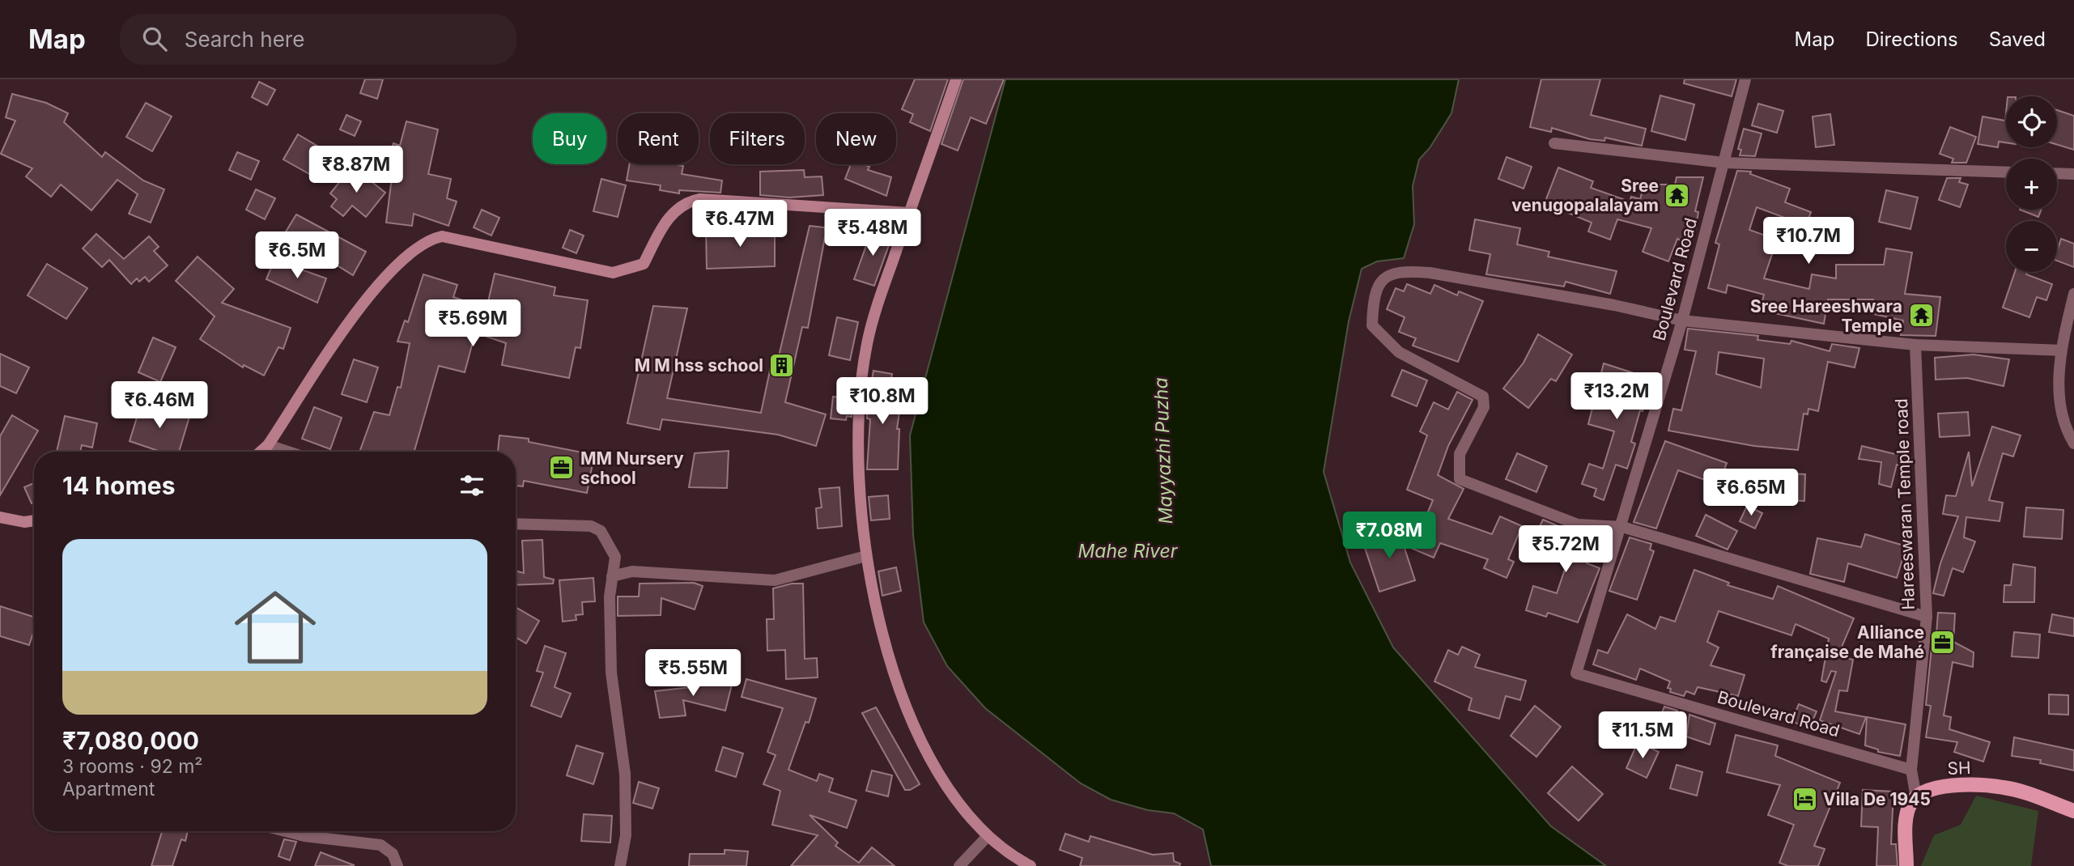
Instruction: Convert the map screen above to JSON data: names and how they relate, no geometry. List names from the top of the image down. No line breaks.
{"streets":{"main road":["SH"],"street":["Boulevard Road","Hareeswaran Temple road"]},"crossings":[["Boulevard Road","Hareeswaran Temple road"],["Hareeswaran Temple road","SH"]],"water":["Mayyazhi Puzha","Mahe River"],"places":{"temple":["Sree venugopalalayam","Sree Hareeshwara Temple"],"building":["M M hss school"],"office":["MM Nursery school","Alliance française de Mahé"],"hotel":["Villa De 1945"]},"page":{"header":"Map","search":"Search here","nav":["Map","Directions","Saved"],"map_buttons":["+","−"],"chip":["Buy","Rent","Filters","New"],"price":["₹8.87M","₹6.47M","₹5.48M","₹10.7M","₹6.5M","₹5.69M","₹13.2M","₹10.8M","₹6.46M","₹6.65M","₹7.08M","₹5.72M","₹5.55M","₹11.5M"],"heading":"14 homes","list":[{"name":"₹7,080,000","note":"3 rooms · 92 m² · Apartment"}]}}
